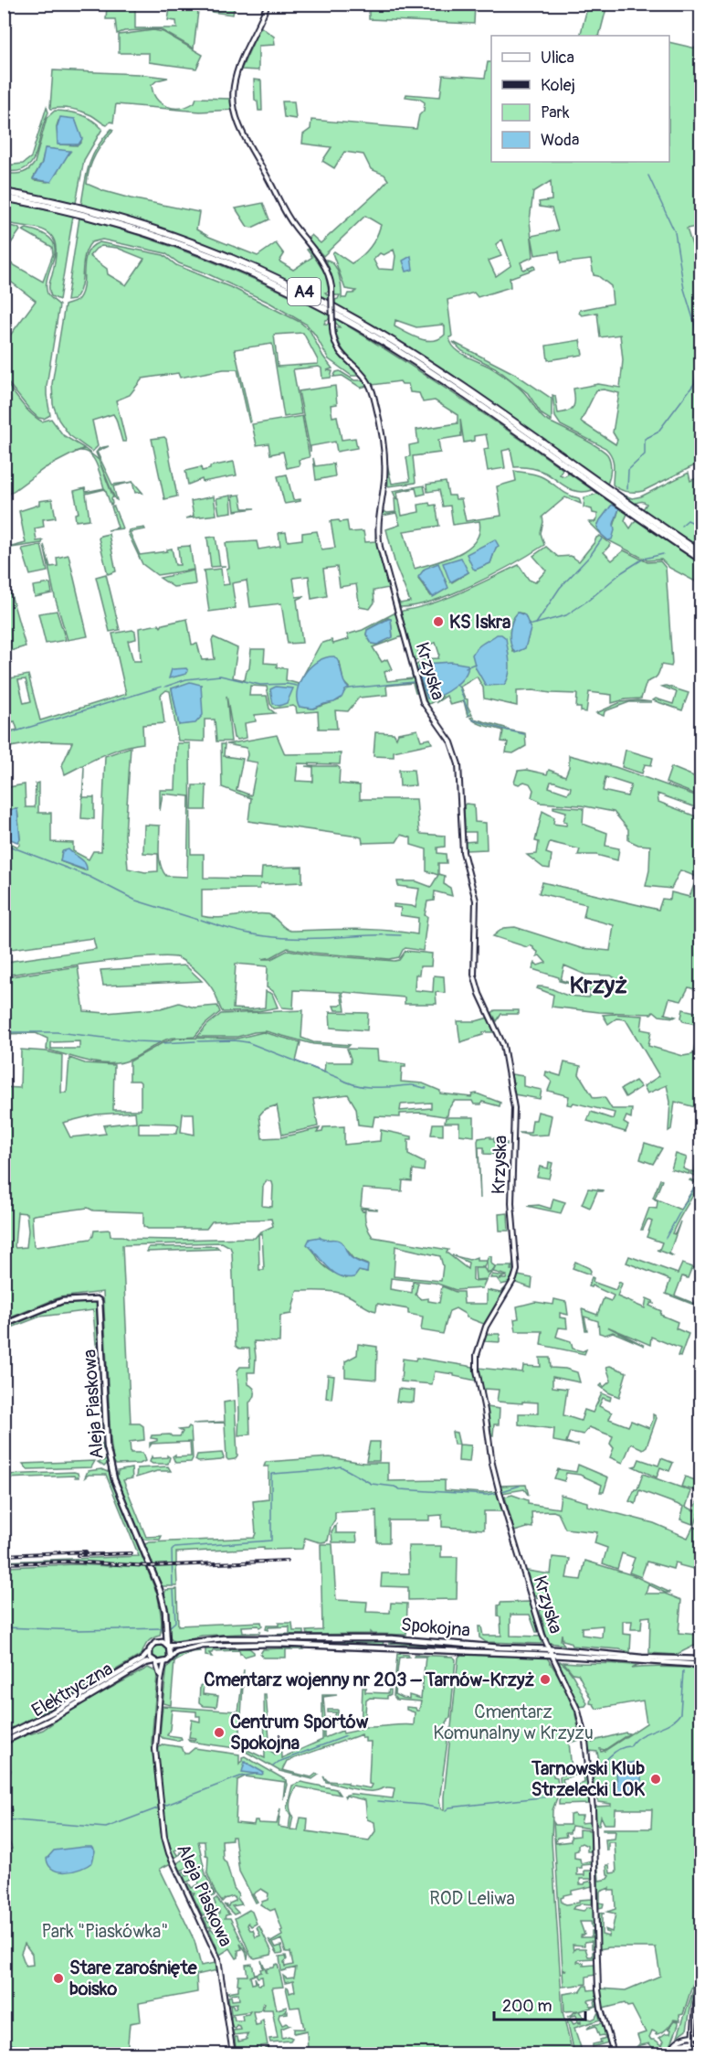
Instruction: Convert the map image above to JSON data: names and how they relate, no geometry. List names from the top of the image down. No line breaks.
{"streets":{"highway":["A4"],"main road":["Aleja Piaskowa","Spokojna","Elektryczna"],"street":["Krzyska"]},"crossings":[["Krzyska","Spokojna"],["Aleja Piaskowa","Spokojna"],["Aleja Piaskowa","Elektryczna"],["Spokojna","Elektryczna"]],"districts":["Krzyż"],"parks":["Cmentarz Komunalny w Krzyżu","ROD Leliwa","Park \"Piaskówka\""],"places":["KS Iskra","Cmentarz wojenny nr 203 – Tarnów-Krzyż","Centrum Sportów Spokojna","Tarnowski Klub Strzelecki LOK","Stare zarośnięte boisko"],"legend":["Ulica","Kolej","Park","Woda"],"scale_bar":"200 m"}
